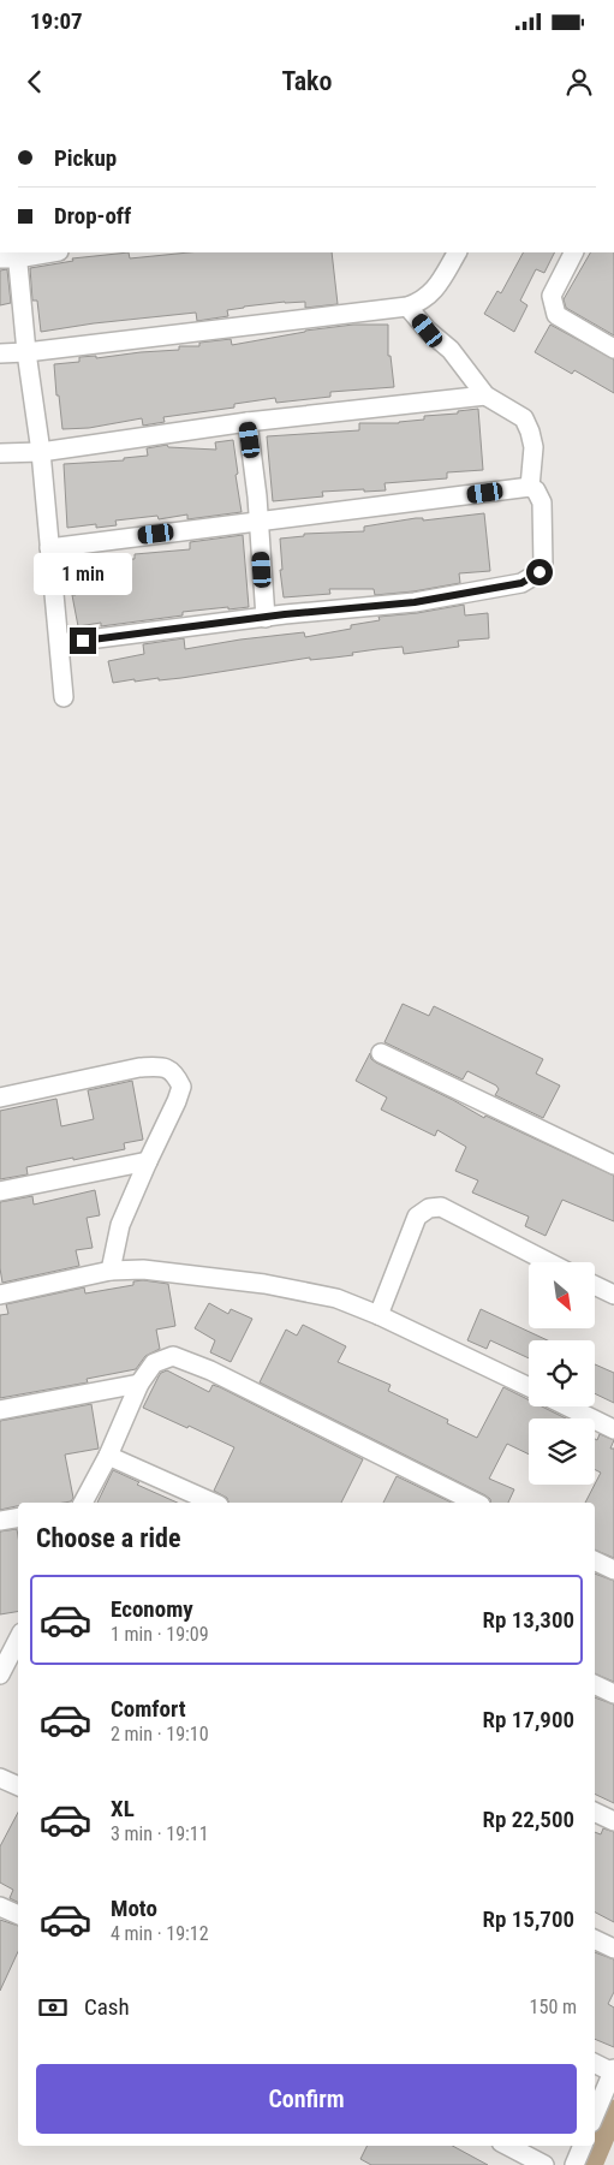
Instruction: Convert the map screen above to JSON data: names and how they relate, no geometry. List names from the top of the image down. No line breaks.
{"north":"bottom right","page":{"status":"19:07","header":"Tako","banner":["Pickup","Drop-off"],"bubble":"1 min","heading":"Choose a ride","list":[{"name":"Economy","note":"1 min · 19:09","value":"Rp 13,300"},{"name":"Comfort","note":"2 min · 19:10","value":"Rp 17,900"},{"name":"XL","note":"3 min · 19:11","value":"Rp 22,500"},{"name":"Moto","note":"4 min · 19:12","value":"Rp 15,700"}],"pay":["Cash","150 m"],"buttons":"Confirm"}}
